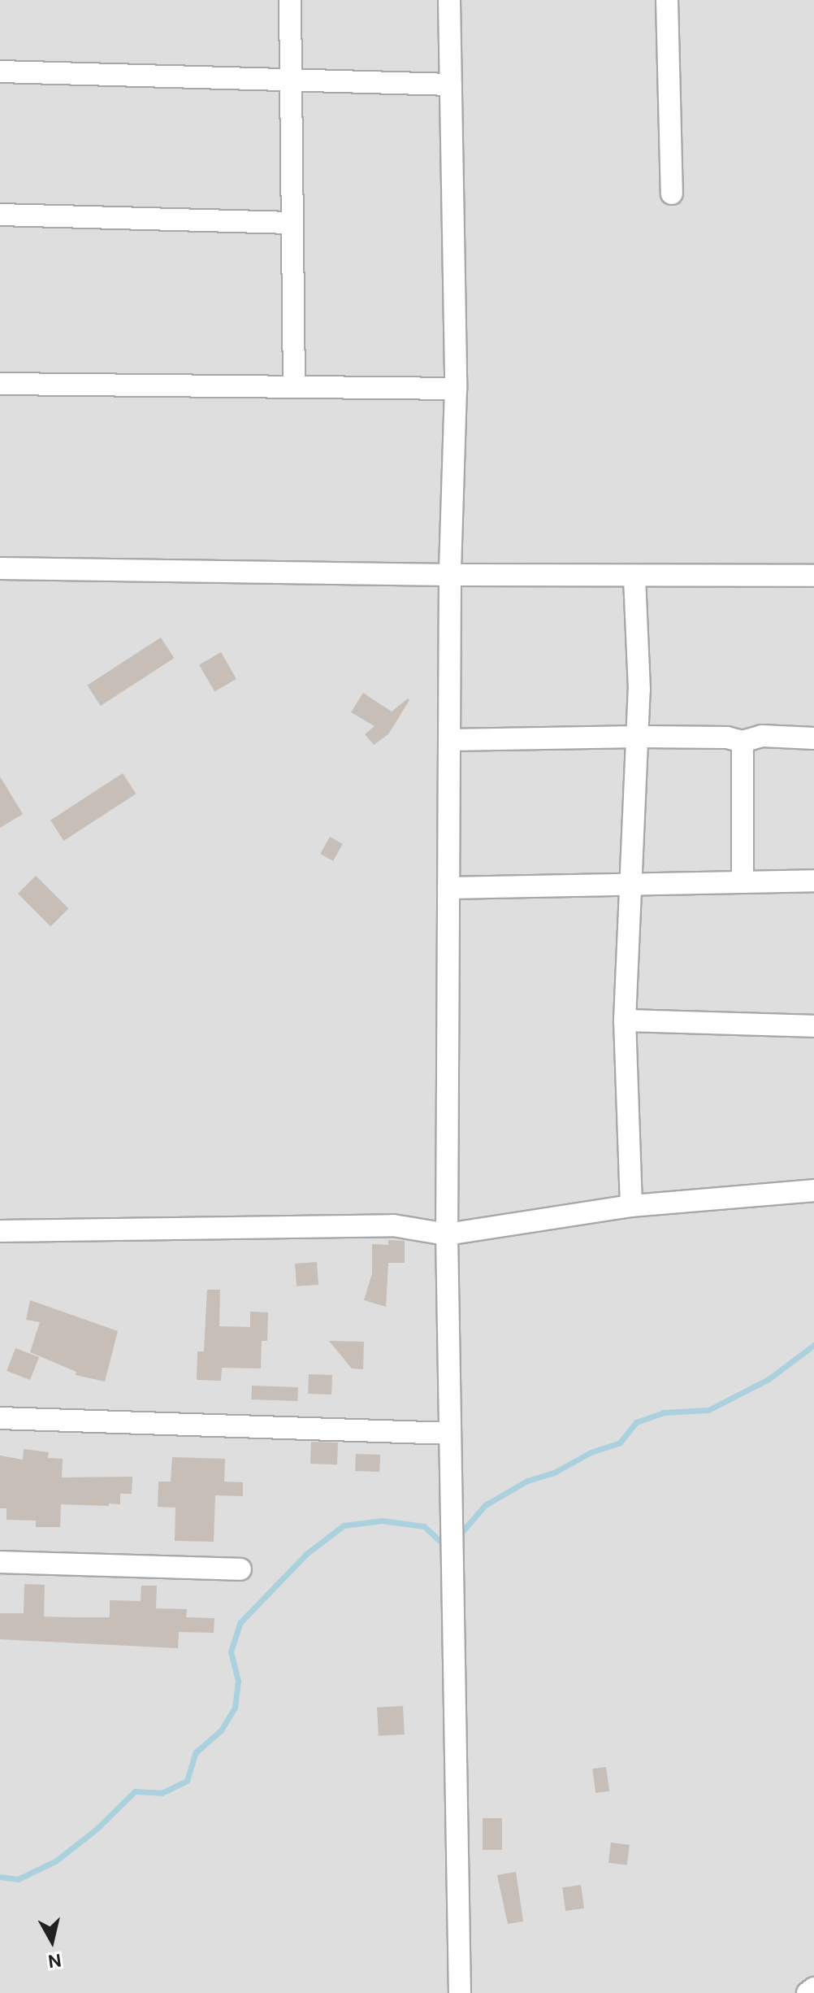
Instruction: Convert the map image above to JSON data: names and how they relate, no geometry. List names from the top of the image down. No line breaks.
{"north":"bottom"}
